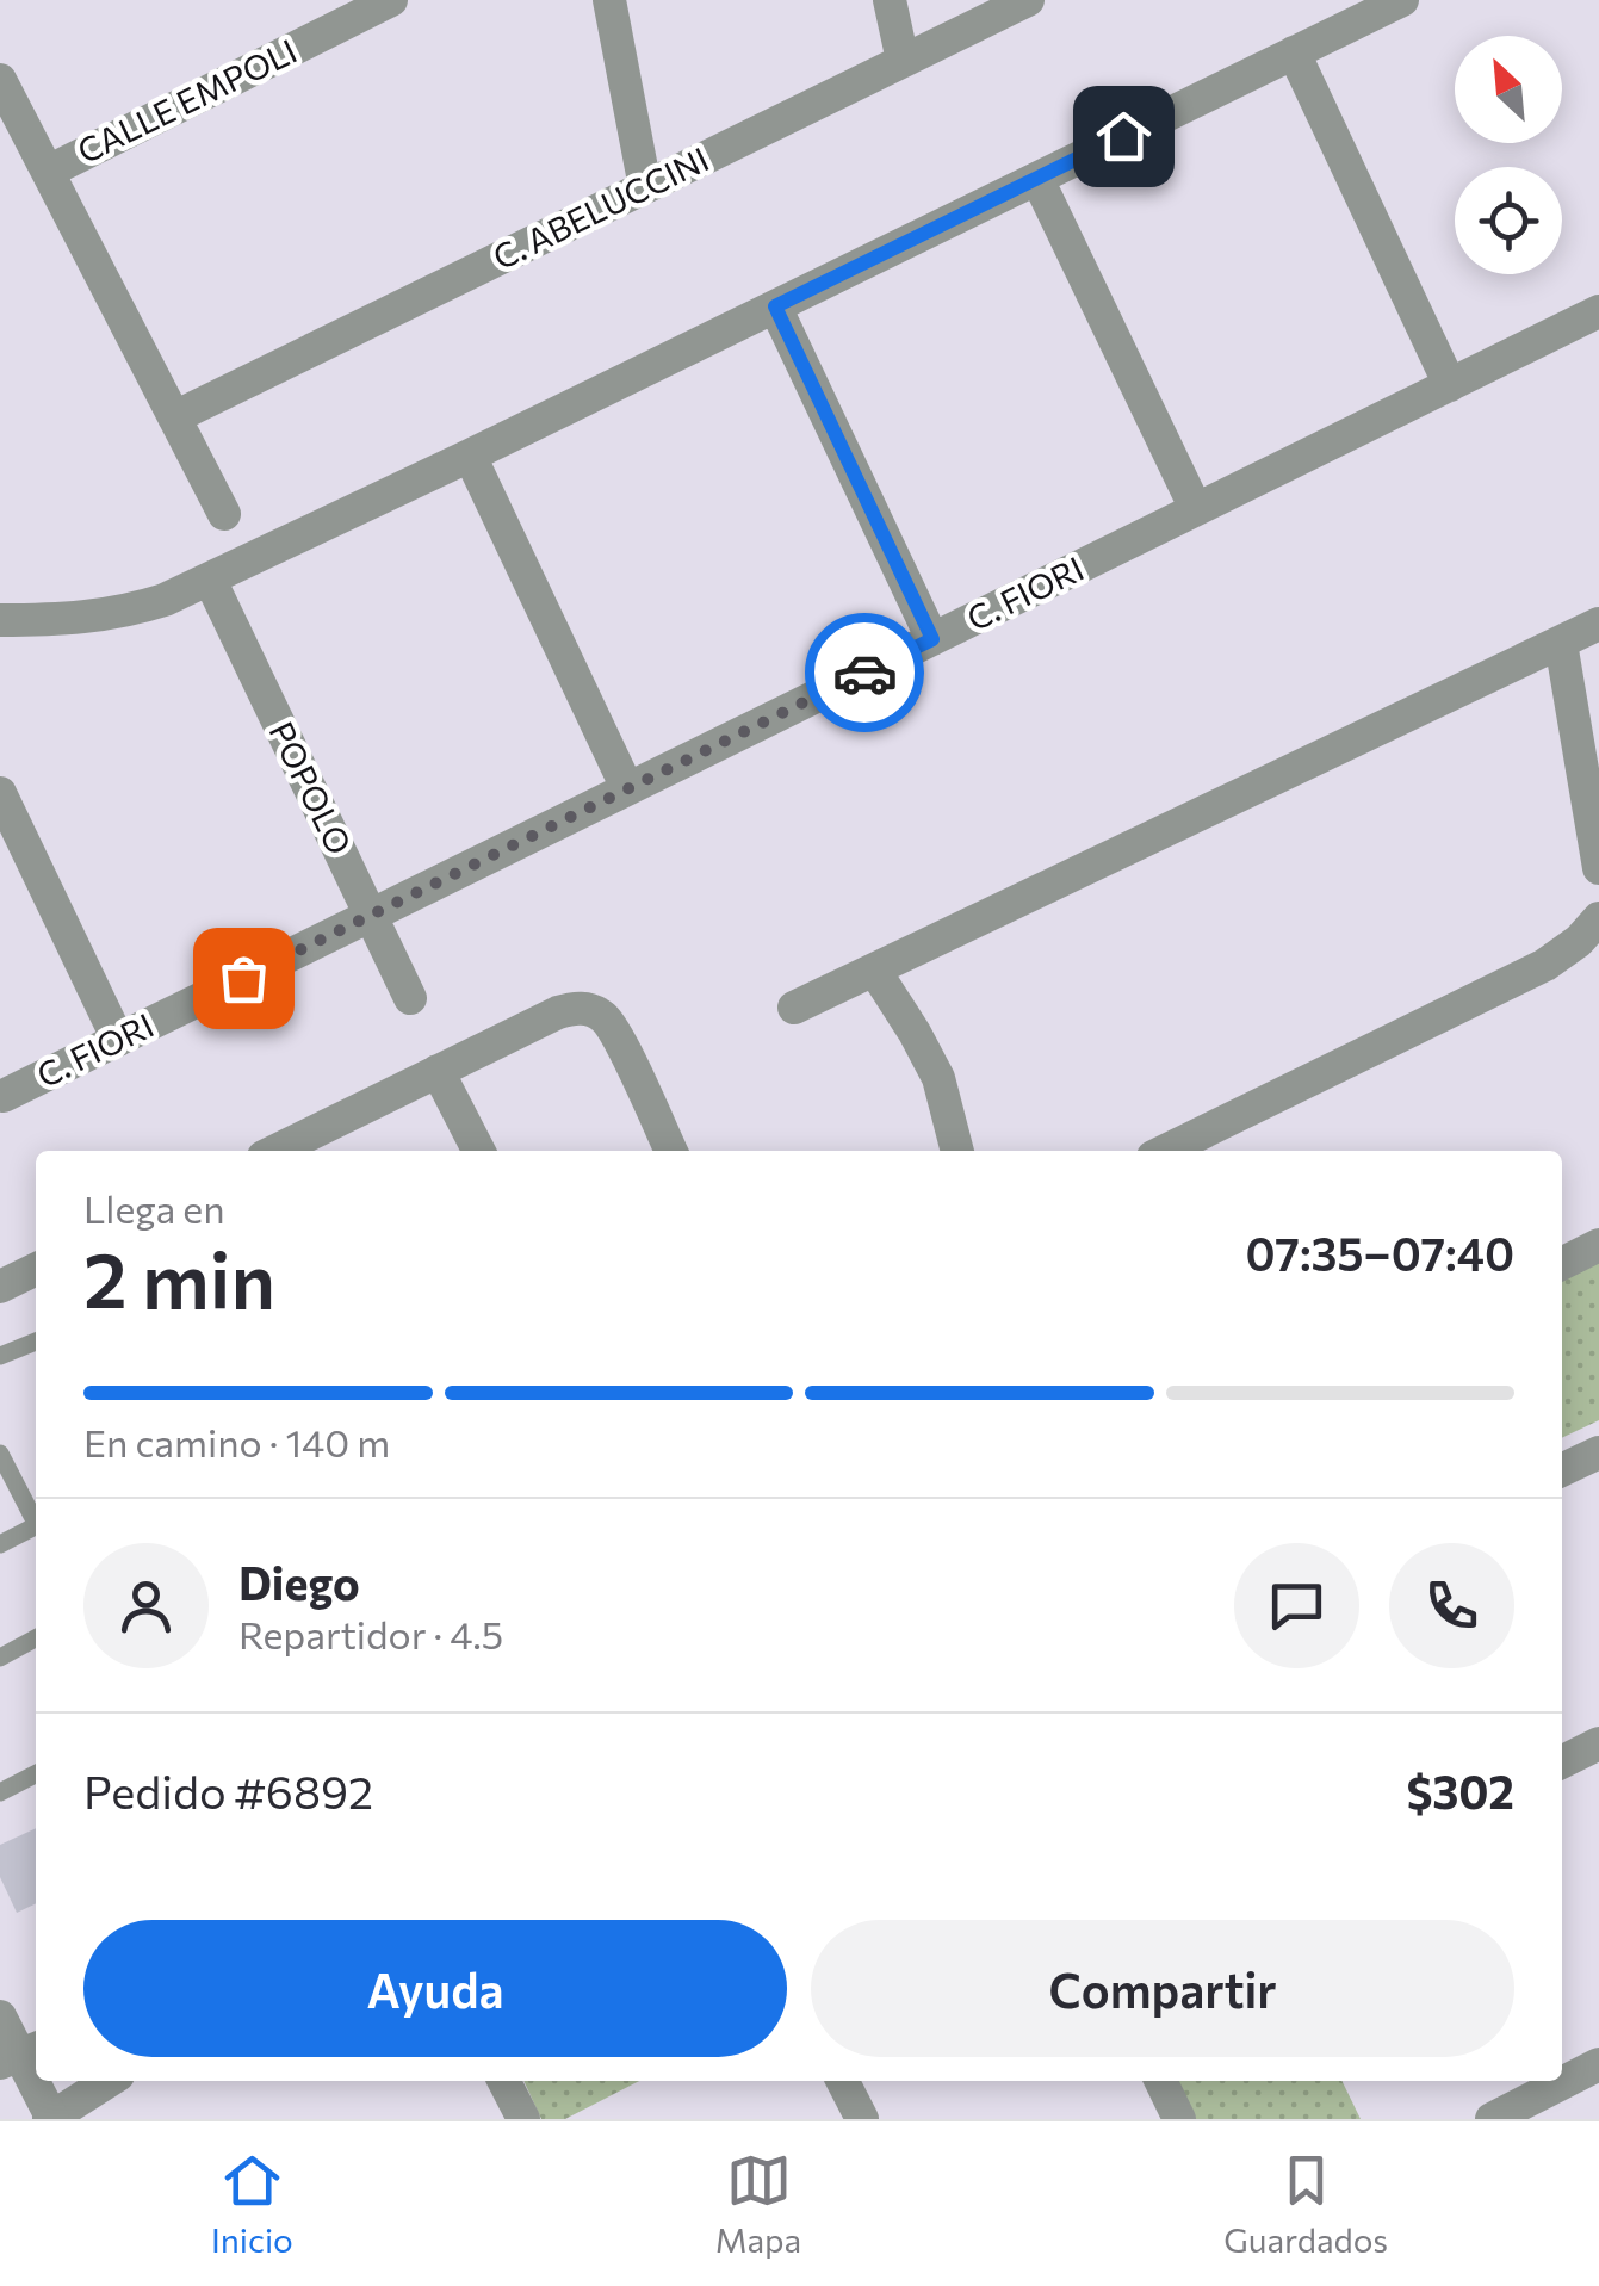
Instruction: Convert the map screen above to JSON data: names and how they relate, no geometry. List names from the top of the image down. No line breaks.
{"streets":{"street":["CALLE EMPOLI","C. ABELUCCINI","C. FIORI","POPOLO"]},"crossings":[["C. FIORI","POPOLO"]],"north":"top left","page":{"heading":["2 min","Llega en","07:35–07:40"],"panel":["Diego","Repartidor · 4.5","Pedido #6892","$302"],"bar":"En camino · 140 m","buttons":["Ayuda","Compartir"],"tabs":["Inicio","Mapa","Guardados"]}}
